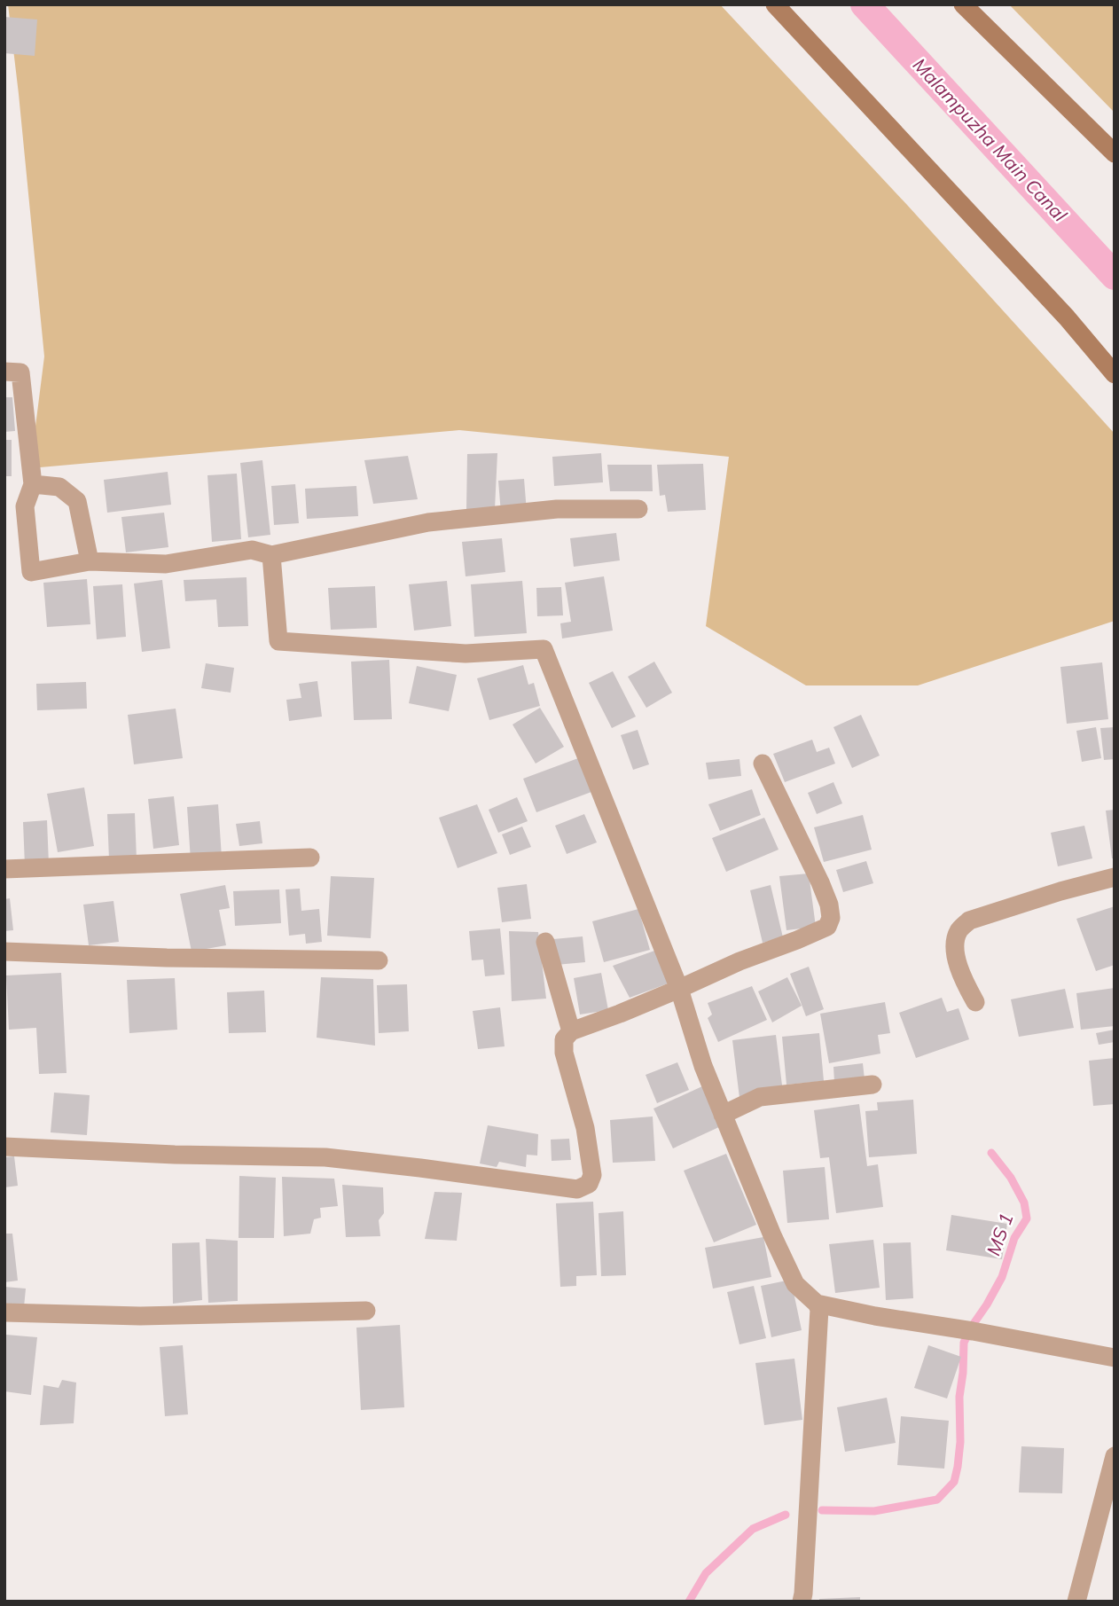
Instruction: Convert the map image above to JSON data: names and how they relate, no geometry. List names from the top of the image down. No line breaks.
{"water":["Malampuzha Main Canal","MS 1"]}
